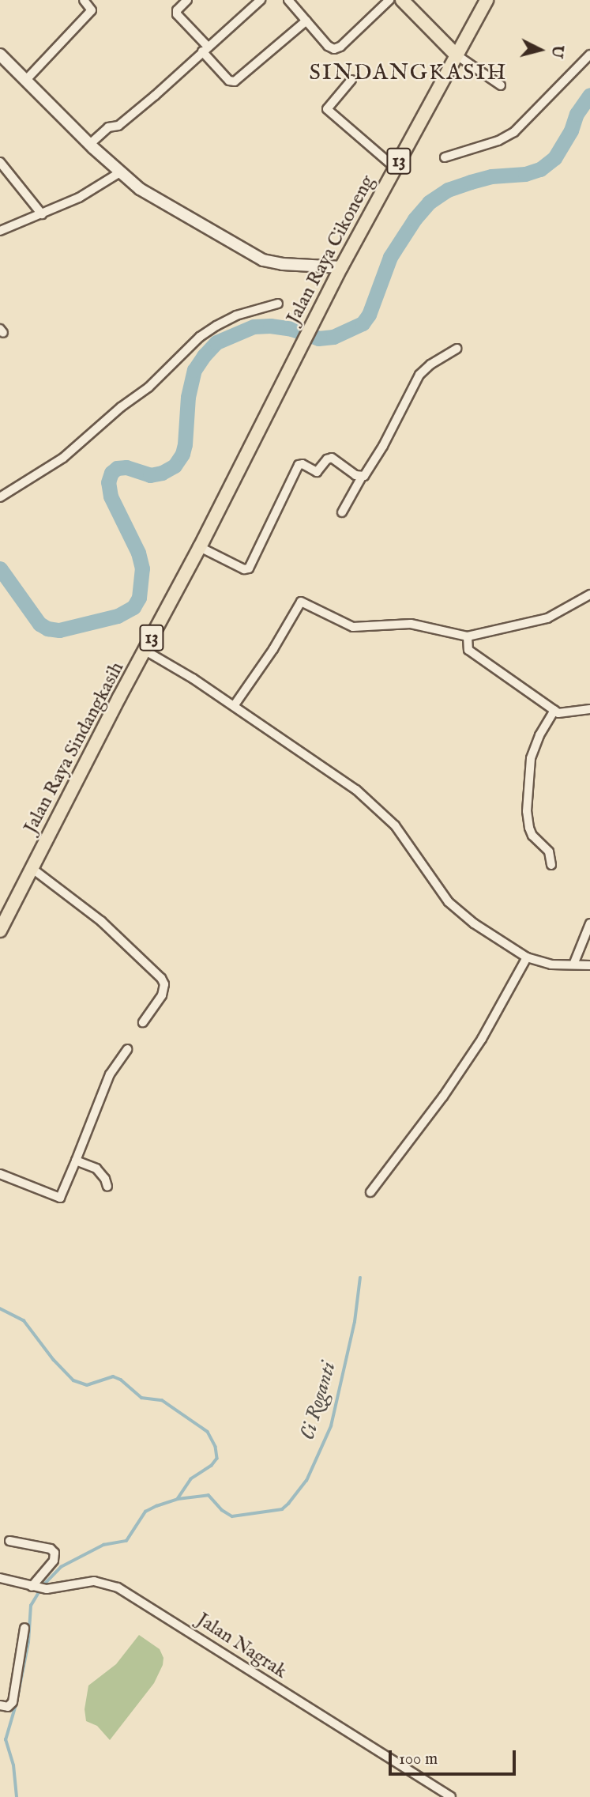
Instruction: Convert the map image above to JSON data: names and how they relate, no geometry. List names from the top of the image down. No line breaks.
{"streets":{"highway":["13","Jalan Raya Cikoneng","Jalan Raya Sindangkasih"],"street":["Jalan Nagrak"]},"crossings":[["13","Jalan Raya Cikoneng"],["Jalan Raya Cikoneng","Jalan Raya Sindangkasih"]],"districts":["SINDANGKASIH"],"water":["Ci Roganti"],"scale_bar":"100 m","north":"right"}
